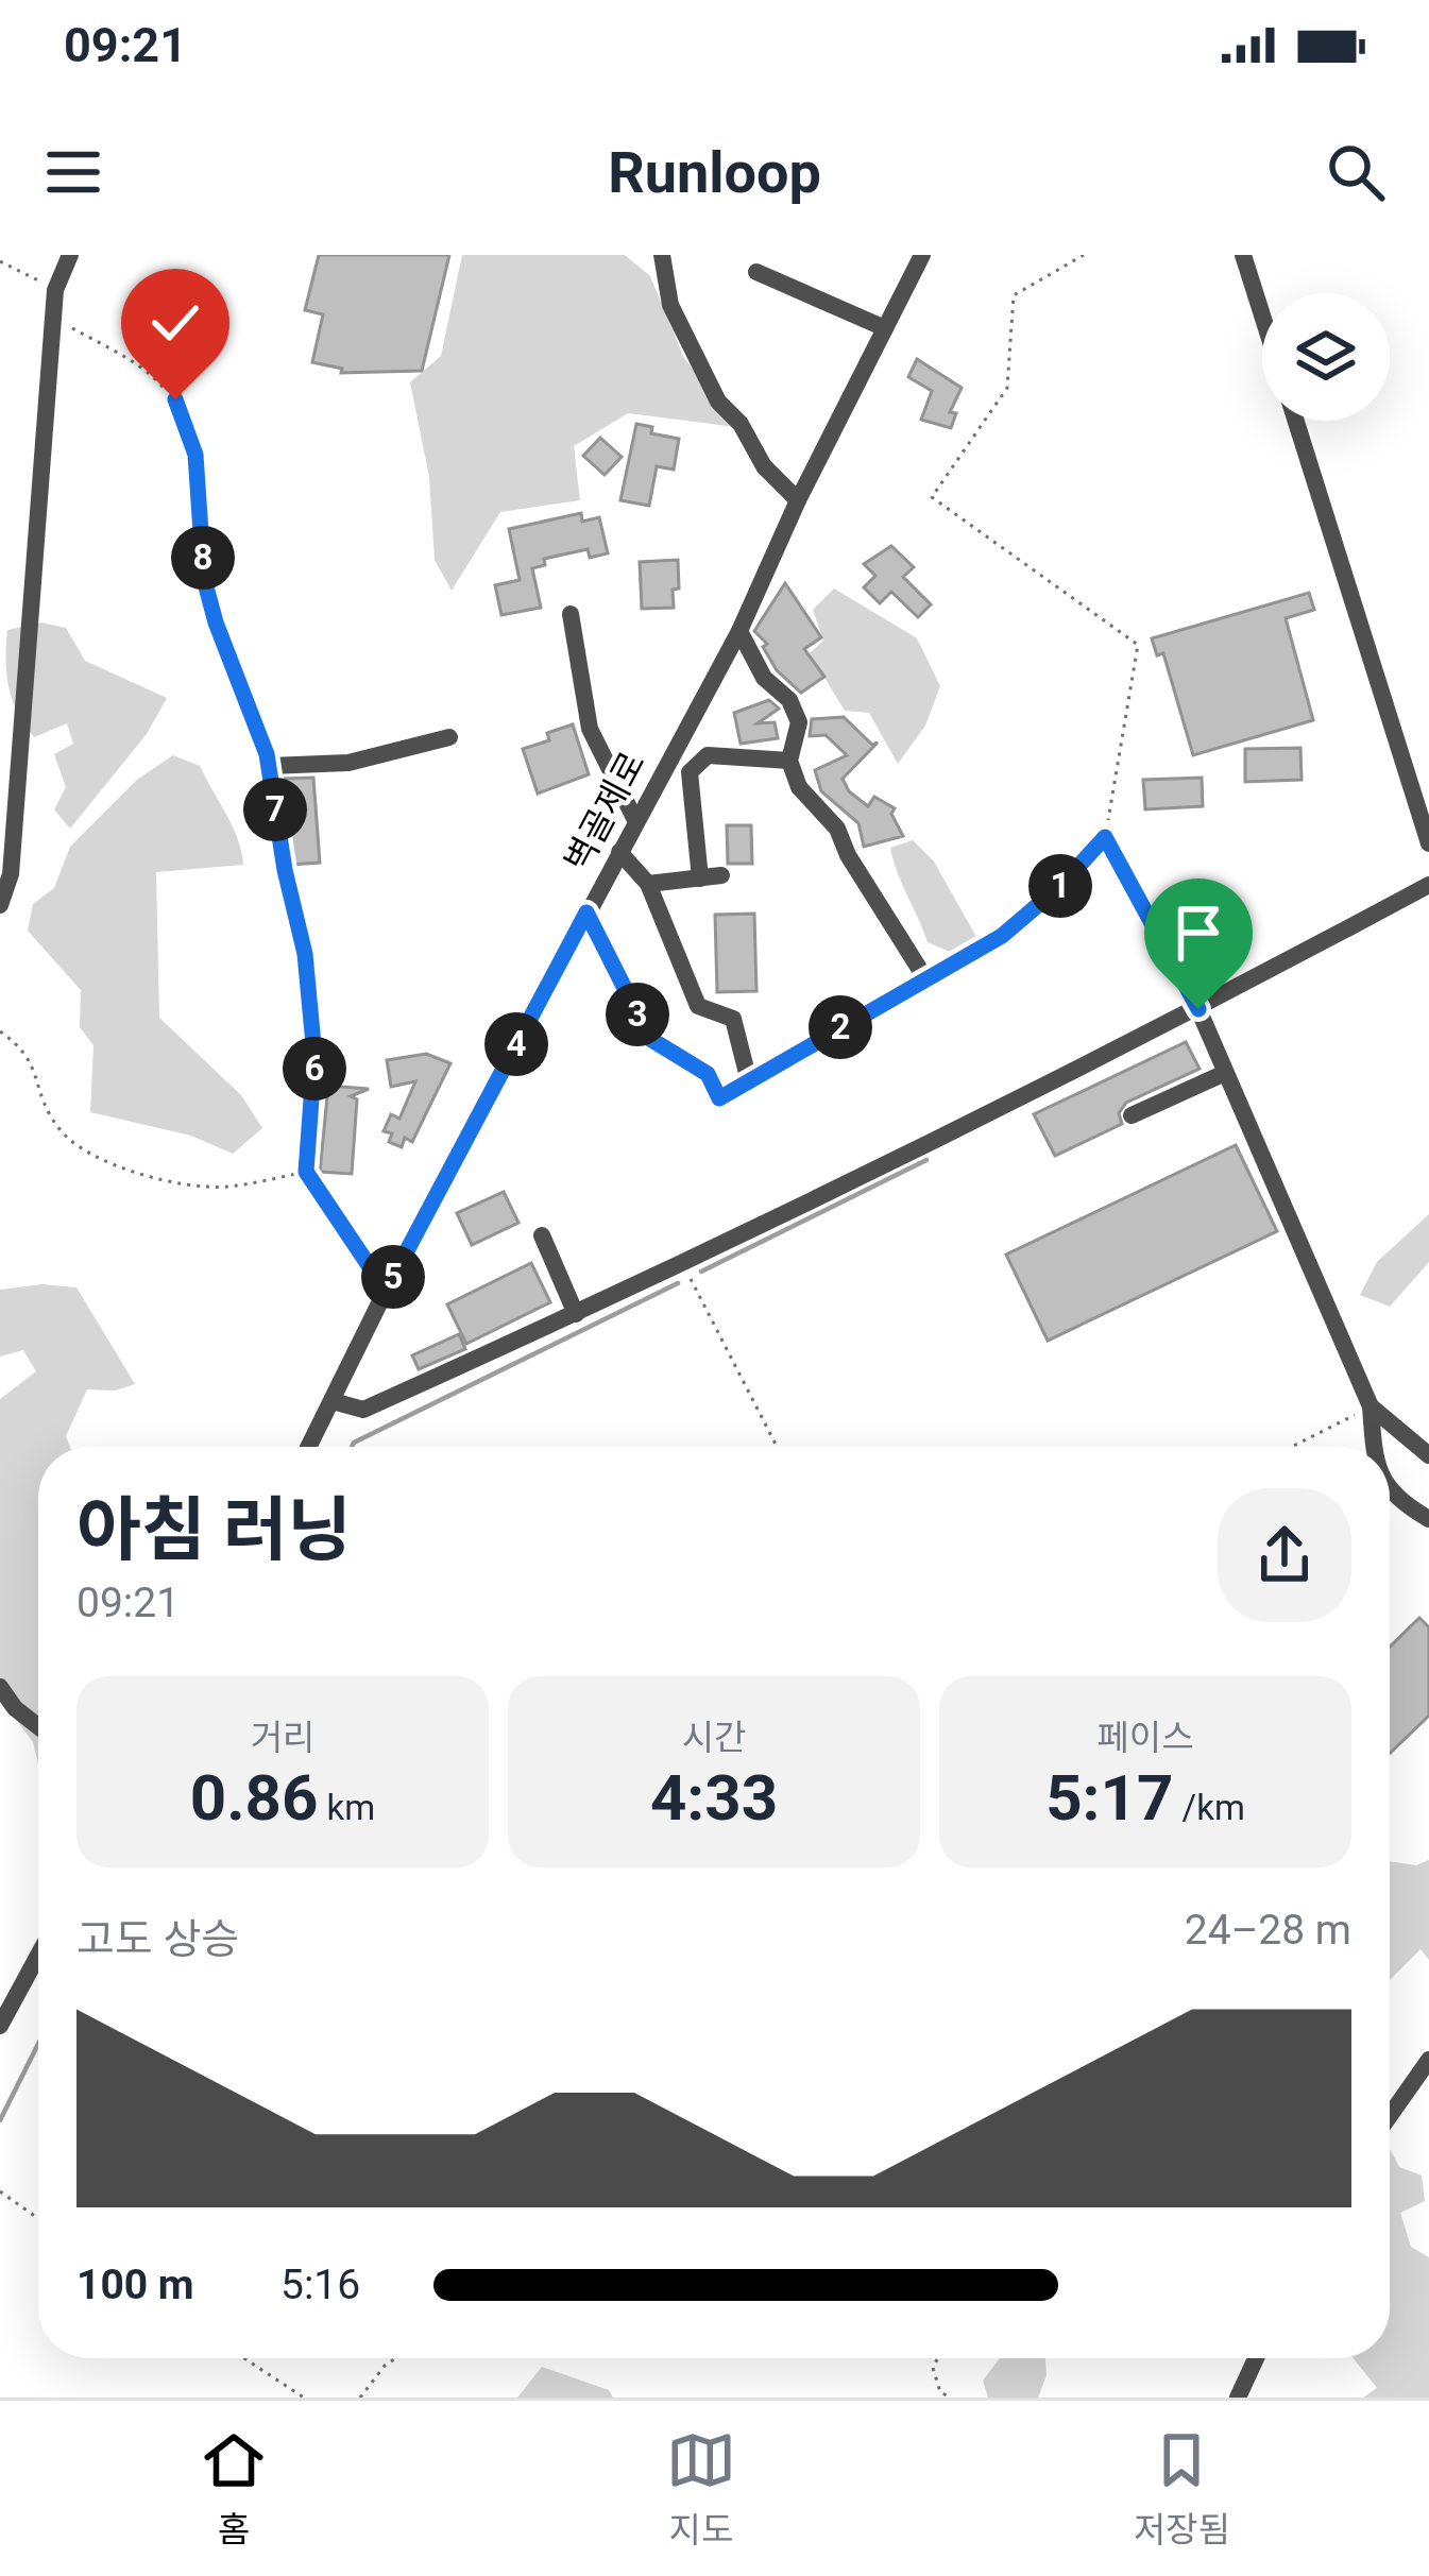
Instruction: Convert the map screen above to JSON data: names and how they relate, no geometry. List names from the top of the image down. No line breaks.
{"streets":{"street":["벽골제로"]},"page":{"status":"09:21","header":"Runloop","pins":["8","7","1","3","2","4","6","5"],"heading":["아침 러닝","09:21"],"stats":[["거리","0.86 km"],["시간","4:33"],["페이스","5:17 /km"]],"chart":["고도 상승","24–28 m"],"list":[{"name":"100 m","note":"5:16"}],"tabs":["홈","지도","저장됨"]}}
